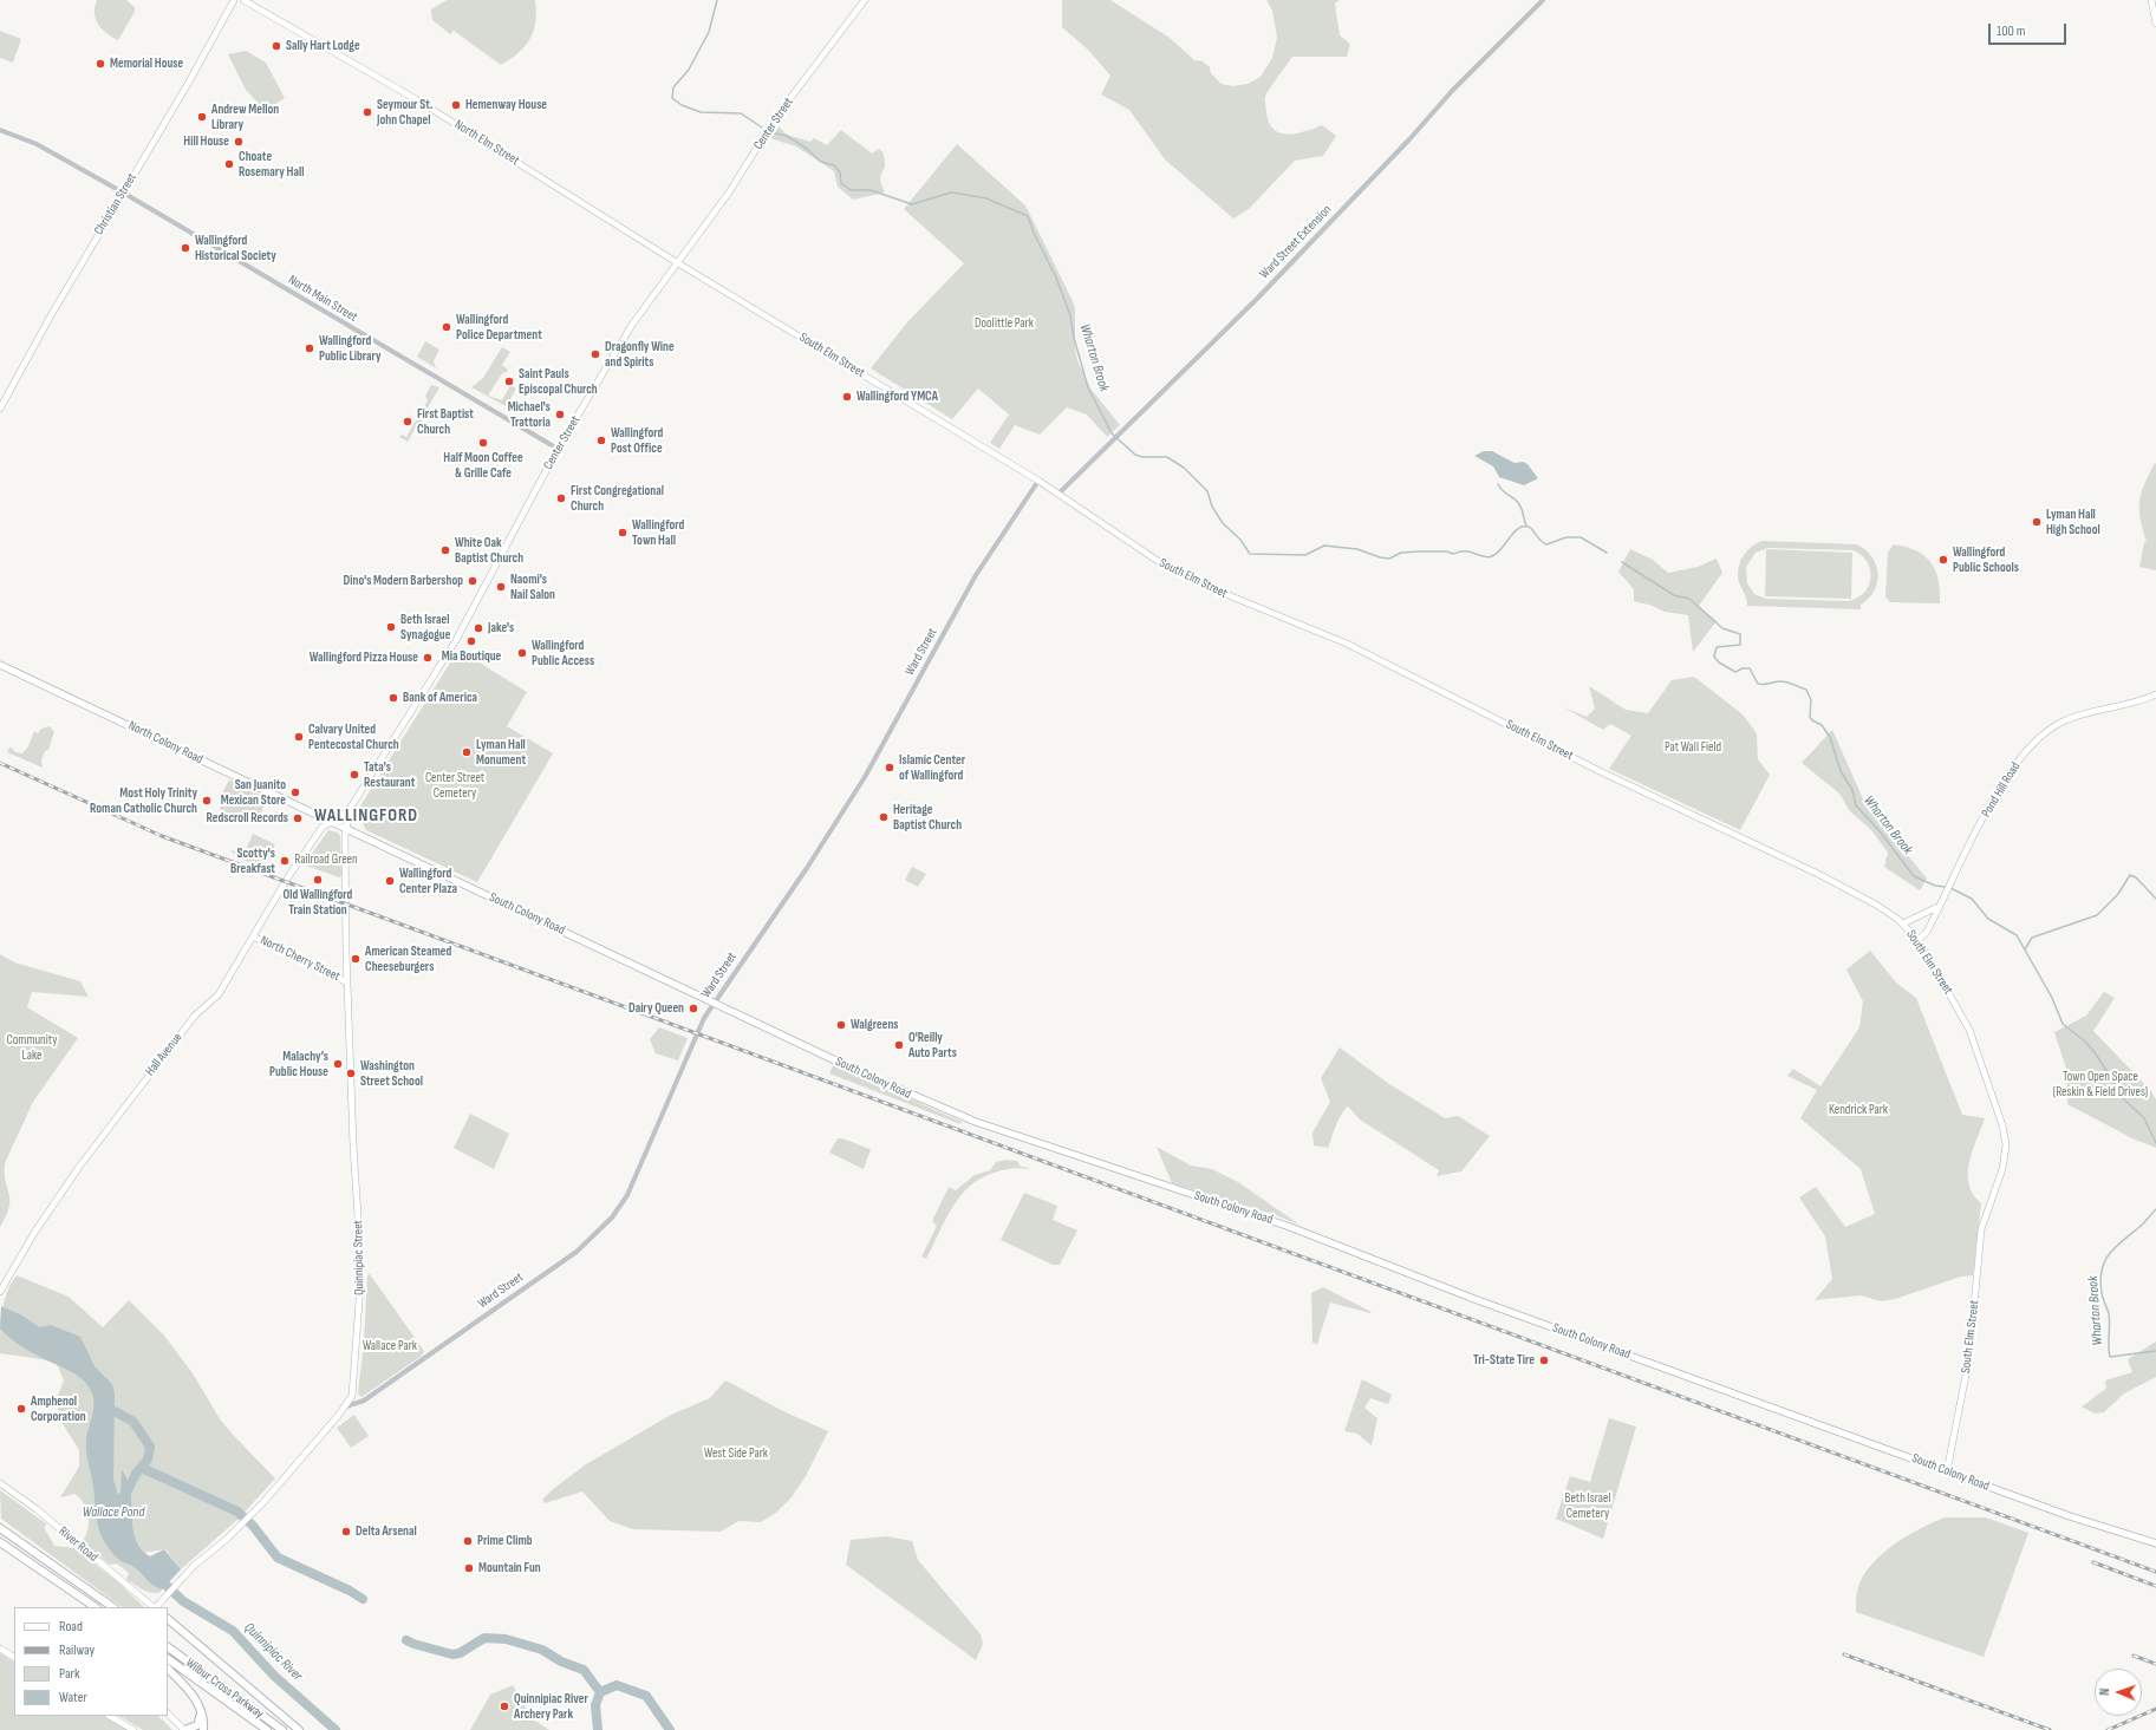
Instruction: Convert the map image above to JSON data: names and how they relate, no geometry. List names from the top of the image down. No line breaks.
{"streets":{"highway":["Wilbur Cross Parkway"],"main road":["Center Street","North Elm Street","Christian Street","South Elm Street","North Colony Road","Pond Hill Road","South Colony Road","North Cherry Street","Hall Avenue","Quinnipiac Street","River Road"],"street":["Ward Street Extension","North Main Street","Ward Street"]},"crossings":[["Center Street","North Elm Street"],["Center Street","North Main Street"],["Center Street","South Elm Street"],["Center Street","North Colony Road"],["Center Street","South Colony Road"],["Center Street","Hall Avenue"],["Center Street","Quinnipiac Street"],["North Elm Street","South Elm Street"],["Christian Street","North Main Street"],["Ward Street Extension","South Elm Street"],["South Elm Street","Ward Street"],["South Elm Street","Pond Hill Road"],["South Elm Street","South Colony Road"],["Ward Street","South Colony Road"],["Ward Street","Quinnipiac Street"],["North Colony Road","South Colony Road"],["North Colony Road","Hall Avenue"],["South Colony Road","Hall Avenue"],["South Colony Road","Quinnipiac Street"],["North Cherry Street","Hall Avenue"],["North Cherry Street","Quinnipiac Street"]],"districts":["WALLINGFORD"],"water":["Wharton Brook","Wallace Pond","Quinnipiac River"],"parks":["Doolittle Park","Pat Wall Field","Center Street Cemetery","Railroad Green","Community Lake","Town Open Space (Reskin & Field Drives)","Kendrick Park","Wallace Park","West Side Park","Beth Israel Cemetery"],"places":["Sally Hart Lodge","Memorial House","Hemenway House","Seymour St. John Chapel","Andrew Mellon Library","Hill House","Choate Rosemary Hall","Wallingford Historical Society","Wallingford Police Department","Wallingford Public Library","Dragonfly Wine and Spirits","Saint Pauls Episcopal Church","Wallingford YMCA","Michael's Trattoria","First Baptist Church","Wallingford Post Office","Half Moon Coffee & Grille Cafe","First Congregational Church","Lyman Hall High School","Wallingford Town Hall","White Oak Baptist Church","Wallingford Public Schools","Dino's Modern Barbershop","Naomi's Nail Salon","Beth Israel Synagogue","Jake's","Mia Boutique","Wallingford Public Access","Wallingford Pizza House","Bank of America","Calvary United Pentecostal Church","Lyman Hall Monument","Islamic Center of Wallingford","Tata's Restaurant","San Juanito Mexican Store","Most Holy Trinity Roman Catholic Church","Heritage Baptist Church","Redscroll Records","Scotty's Breakfast","Old Wallingford Train Station","Wallingford Center Plaza","American Steamed Cheeseburgers","Dairy Queen","Walgreens","O'Reilly Auto Parts","Malachy’s Public House","Washington Street School","Tri-State Tire","Amphenol Corporation","Delta Arsenal","Prime Climb","Mountain Fun","Quinnipiac River Archery Park"],"legend":["Road","Railway","Park","Water"],"scale_bar":"100 m","north":"left"}
